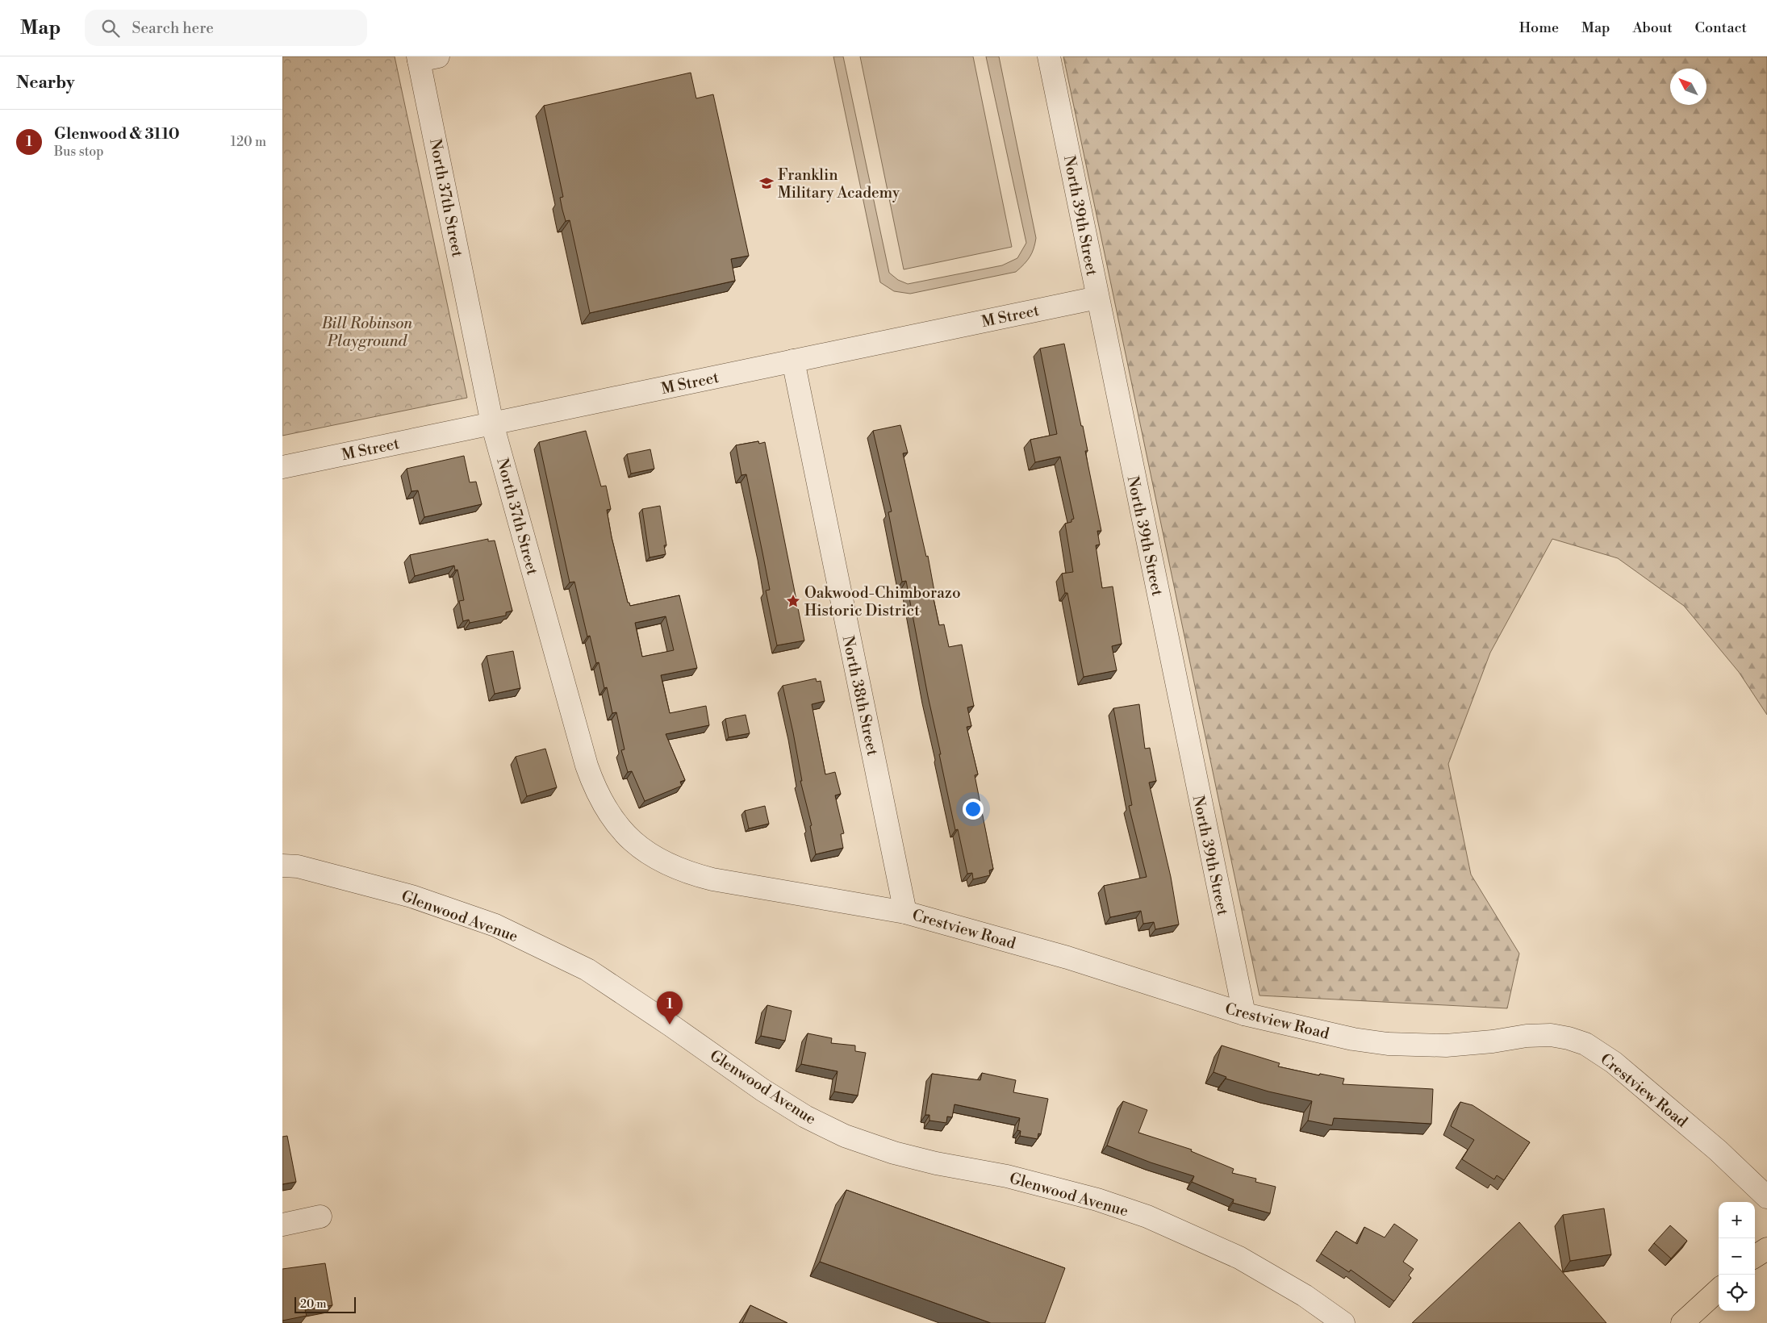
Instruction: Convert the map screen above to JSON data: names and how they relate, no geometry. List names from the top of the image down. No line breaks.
{"streets":{"street":["North 37th Street","North 39th Street","M Street","North 38th Street","Glenwood Avenue","Crestview Road"]},"crossings":[["North 37th Street","M Street"],["North 37th Street","Crestview Road"],["North 39th Street","M Street"],["North 39th Street","Crestview Road"],["M Street","North 38th Street"],["North 38th Street","Crestview Road"]],"parks":["Bill Robinson Playground"],"places":{"school or university":["Franklin Military Academy"],"place":["Oakwood-Chimborazo Historic District"]},"scale_bar":"20 m","north":"top left","page":{"header":"Map","search":"Search here","nav":["Home","Map","About","Contact"],"heading":"Nearby","list":[{"mark":"1","name":"Glenwood & 3110","note":"Bus stop","value":"120 m"}],"pins":"1","map_buttons":["+","−"],"scale":"20 m"}}
